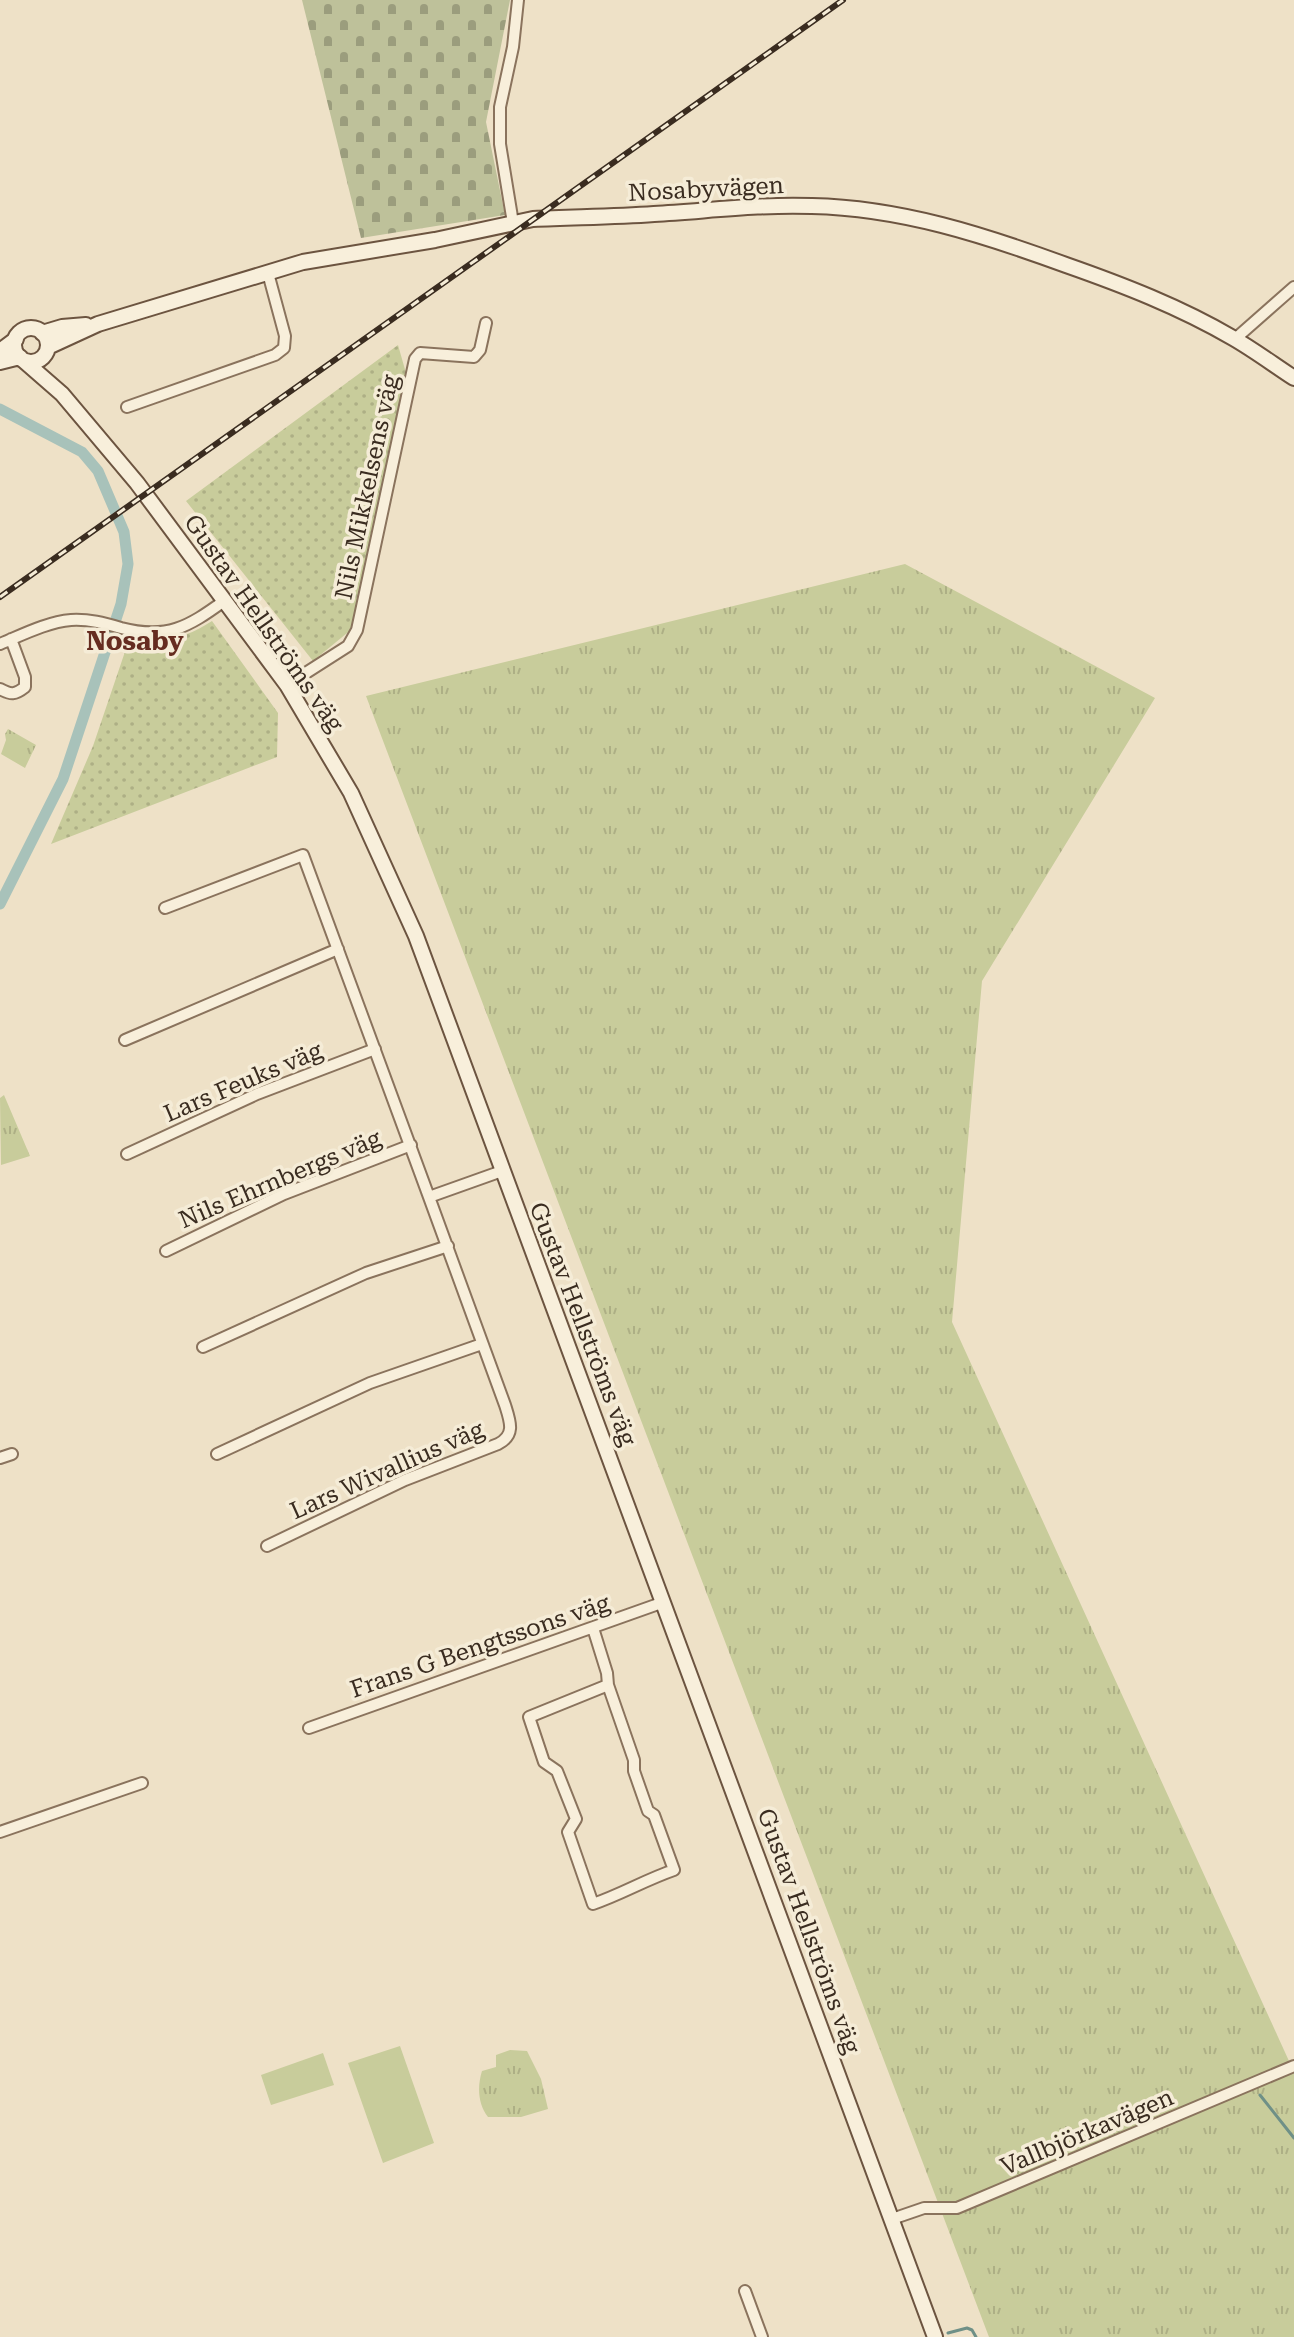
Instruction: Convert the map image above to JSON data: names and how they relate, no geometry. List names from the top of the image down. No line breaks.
{"streets":{"street":["Nosabyvägen","Nils Mikkelsens väg","Gustav Hellströms väg","Lars Feuks väg","Nils Ehrnbergs väg","Lars Wivallius väg","Frans G Bengtssons väg","Vallbjörkavägen"]},"crossings":[["Nosabyvägen","Gustav Hellströms väg"],["Nils Mikkelsens väg","Gustav Hellströms väg"],["Gustav Hellströms väg","Frans G Bengtssons väg"],["Gustav Hellströms väg","Vallbjörkavägen"],["Lars Feuks väg","Lars Wivallius väg"],["Nils Ehrnbergs väg","Lars Wivallius väg"]],"districts":["Nosaby"]}
